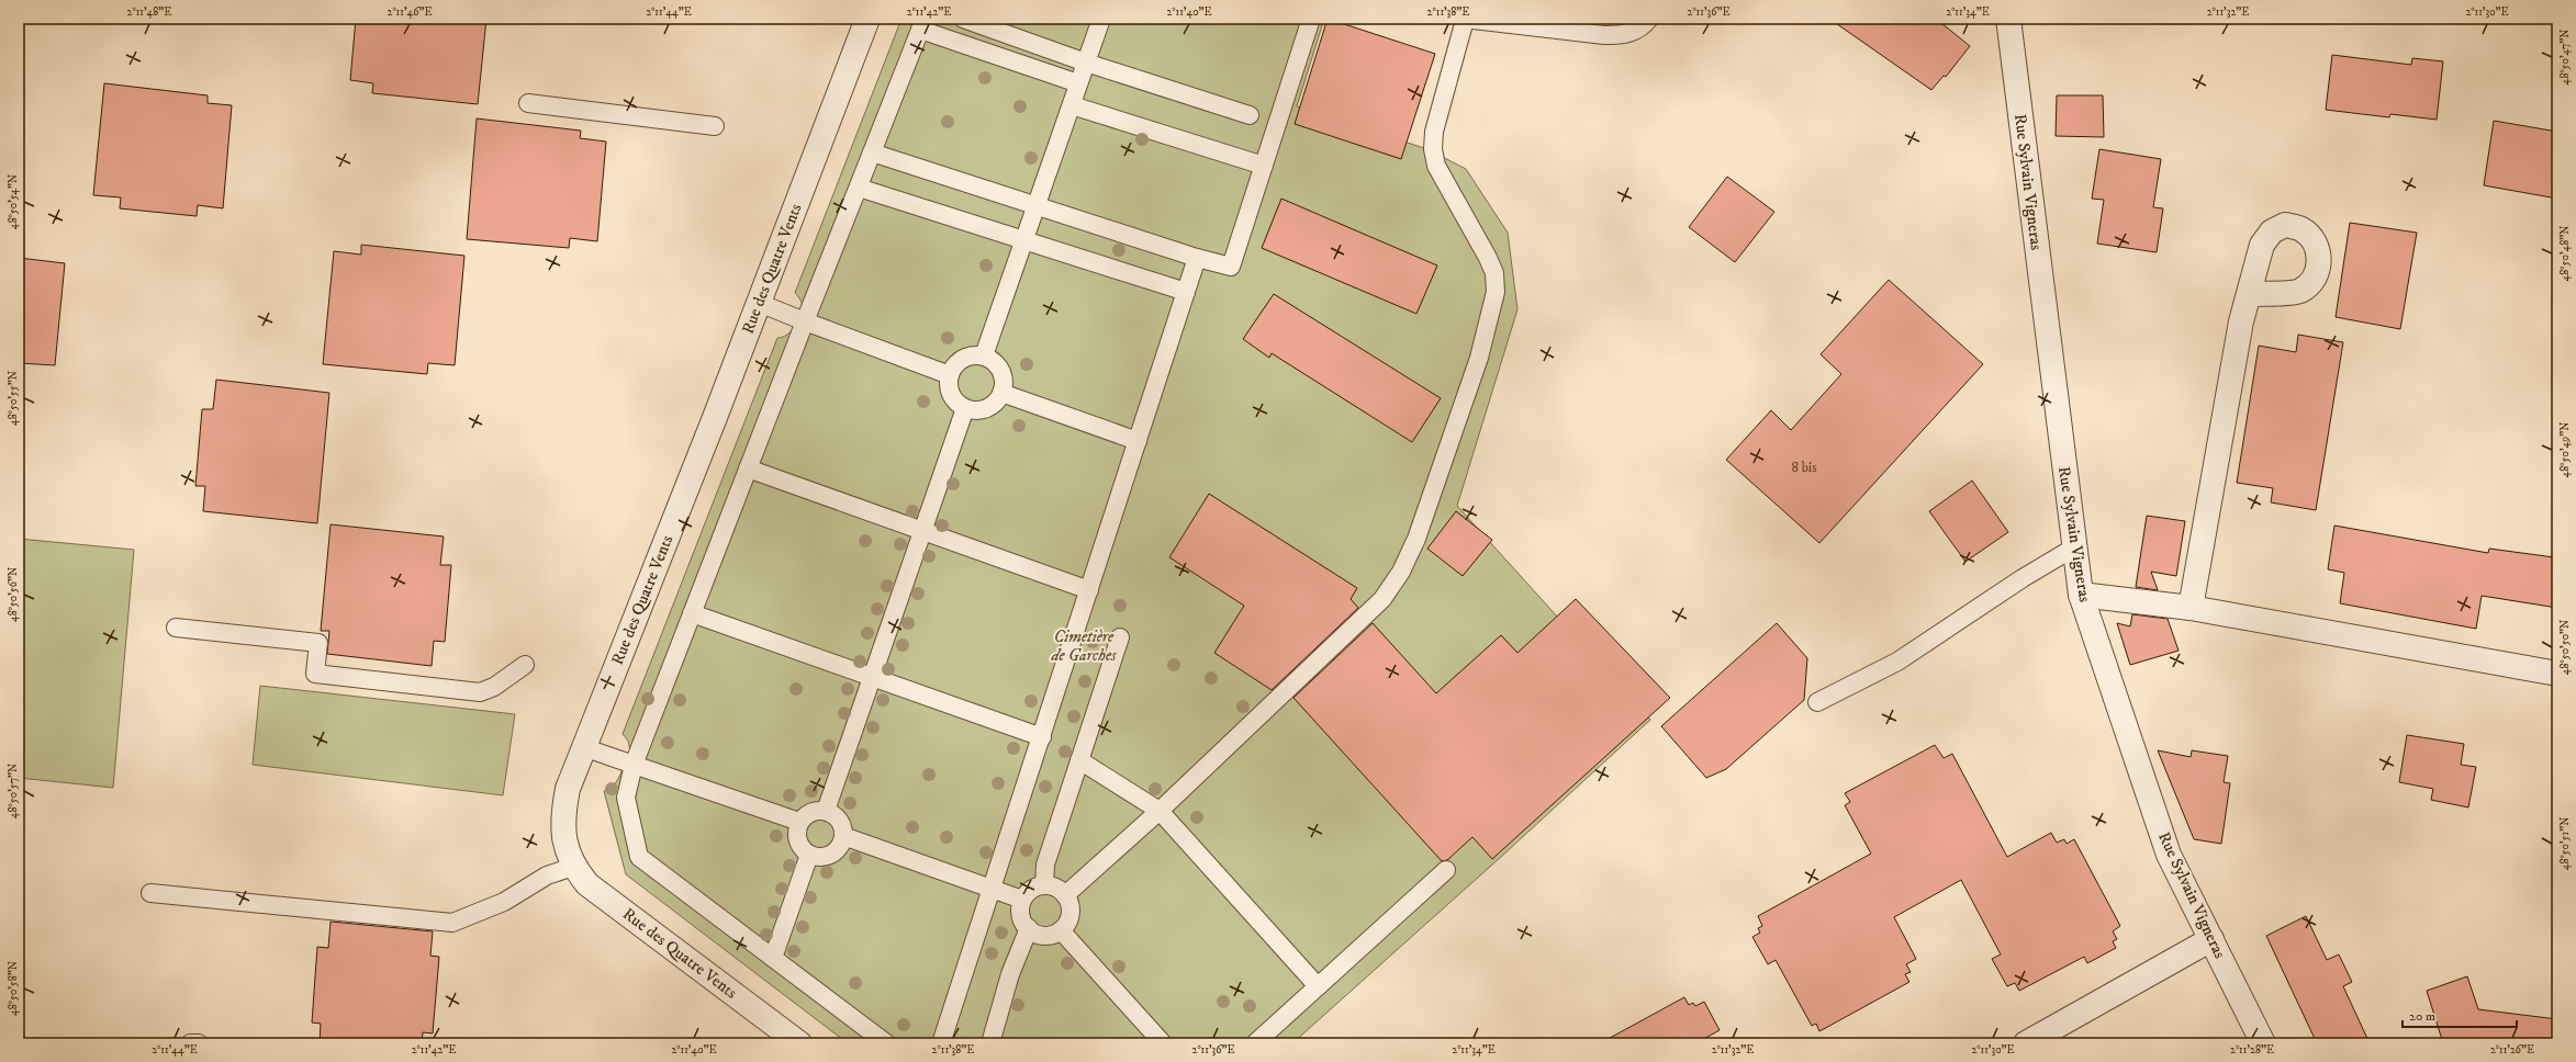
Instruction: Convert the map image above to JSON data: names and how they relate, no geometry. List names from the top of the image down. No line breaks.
{"streets":{"street":["Rue Sylvain Vigneras","Rue des Quatre Vents"]},"parks":["Cimetière de Garches"],"house_numbers":["8 bis"],"scale_bar":"20 m","coordinates":["2°11'48\"E","2°11'46\"E","2°11'44\"E","2°11'42\"E","2°11'40\"E","2°11'38\"E","2°11'36\"E","2°11'34\"E","2°11'32\"E","2°11'30\"E","48°50'47\"N","48°50'54\"N","48°50'48\"N","48°50'55\"N","48°50'49\"N","48°50'56\"N","48°50'50\"N","48°50'57\"N","48°50'51\"N","48°50'58\"N","2°11'28\"E","2°11'26\"E"]}
